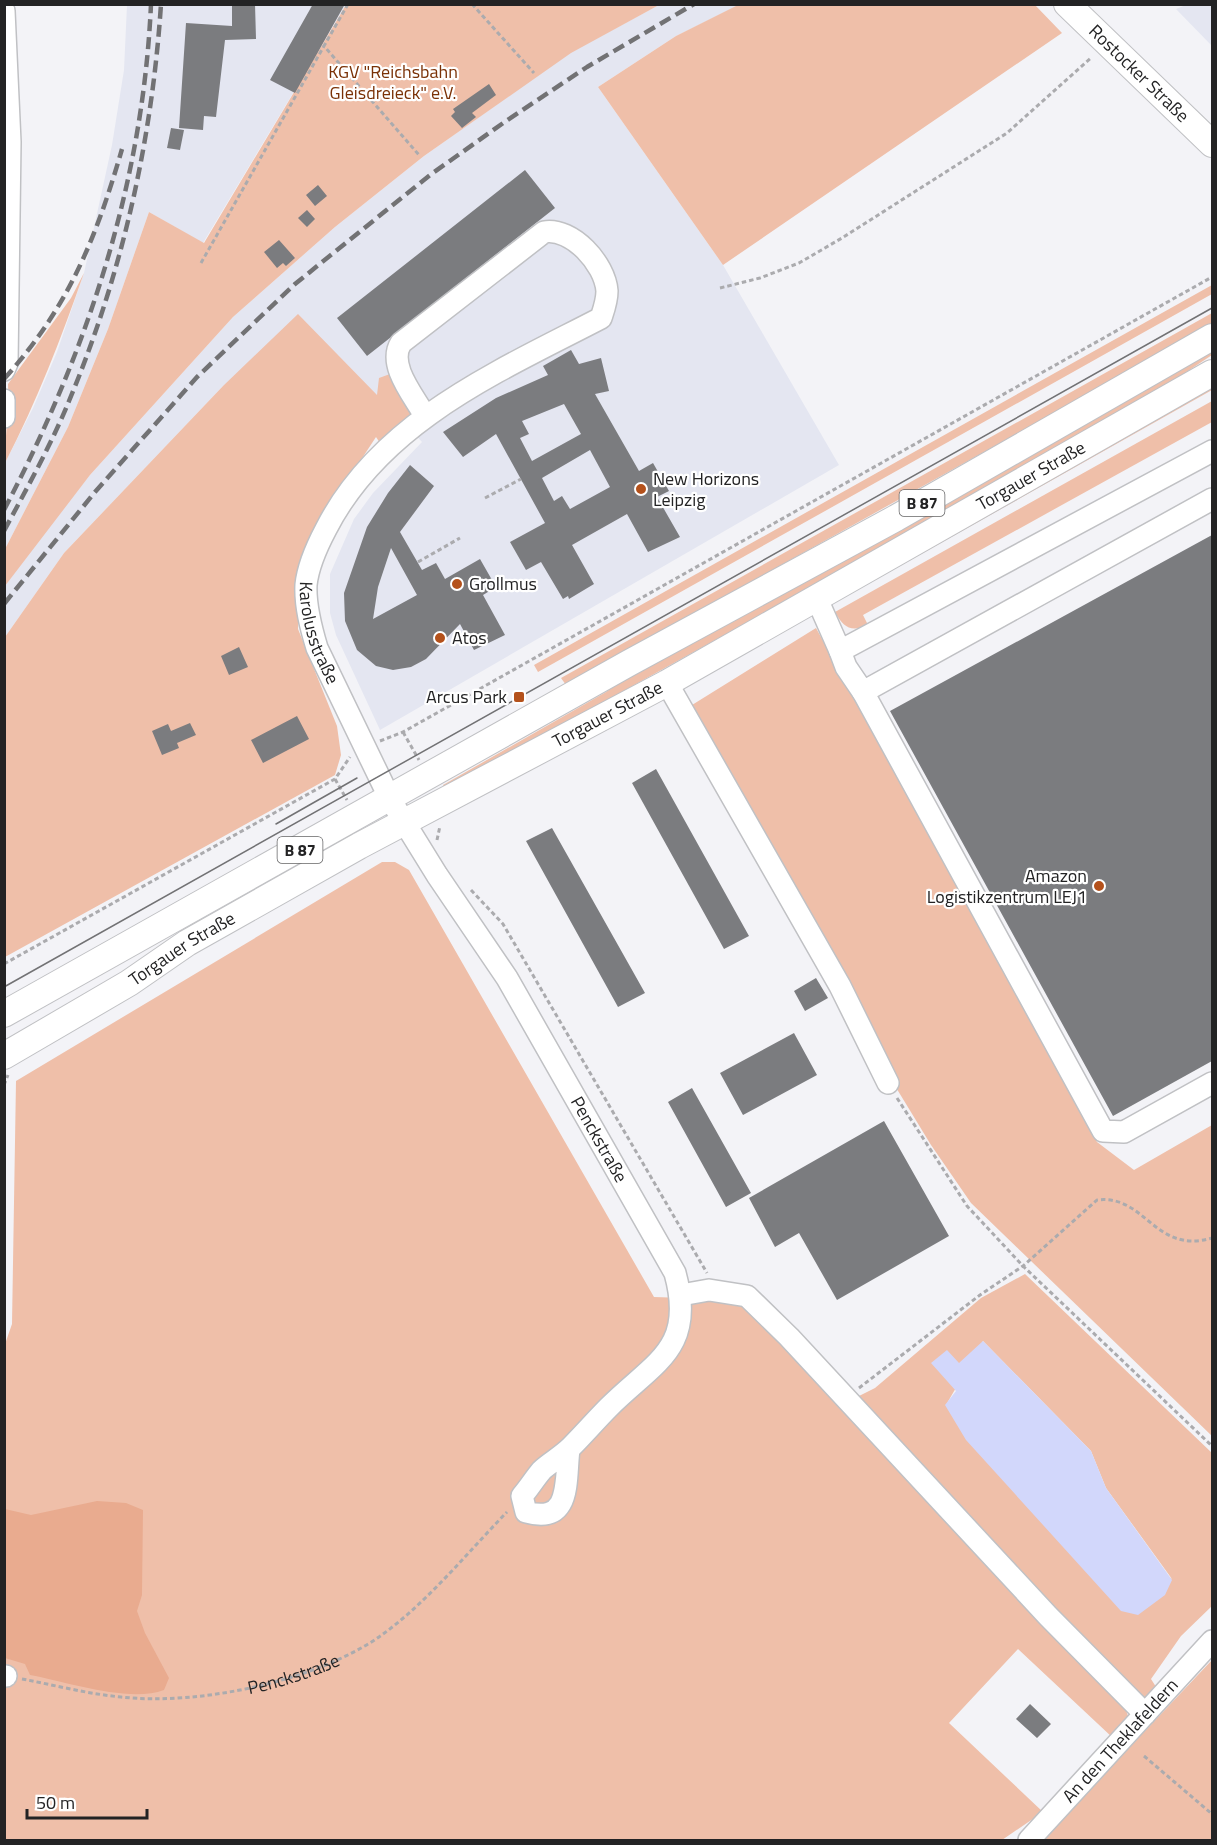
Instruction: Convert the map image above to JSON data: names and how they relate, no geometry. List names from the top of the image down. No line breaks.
{"streets":{"main road":["Rostocker Straße","Torgauer Straße","B 87"],"street":["Karolusstraße","Penckstraße","An den Theklafeldern"]},"crossings":[["Torgauer Straße","Karolusstraße"],["Torgauer Straße","Penckstraße"],["Karolusstraße","Penckstraße"]],"parks":["KGV \"Reichsbahn Gleisdreieck\" e.V."],"places":{"other":["New Horizons Leipzig","Grollmus","Atos","Amazon Logistikzentrum LEJ1"],"transit":["Arcus Park"]},"scale_bar":"50 m"}
